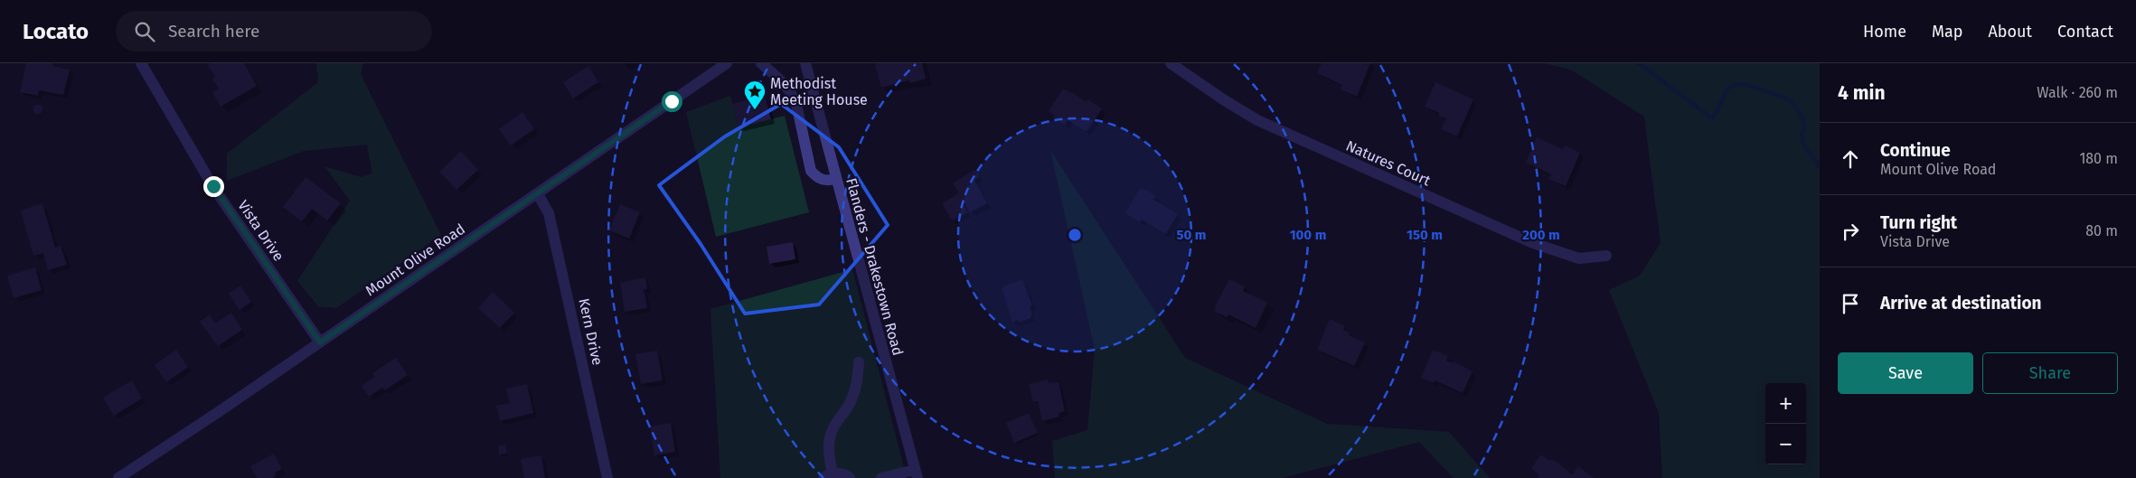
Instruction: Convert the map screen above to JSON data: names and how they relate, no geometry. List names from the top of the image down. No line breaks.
{"streets":{"street":["Natures Court","Vista Drive","Mount Olive Road","Flanders - Drakestown Road","Kern Drive"]},"crossings":[["Vista Drive","Mount Olive Road"],["Mount Olive Road","Kern Drive"]],"places":{"place":["Methodist Meeting House"]},"page":{"header":"Locato","search":"Search here","nav":["Home","Map","About","Contact"],"heading":["4 min","Walk · 260 m"],"list":[["Continue","Mount Olive Road","180 m"],["Turn right","Vista Drive","80 m"],"Arrive at destination"],"buttons":["Save","Share"],"map_buttons":["+","−"]},"rings":["50 m","100 m","150 m","200 m"]}
